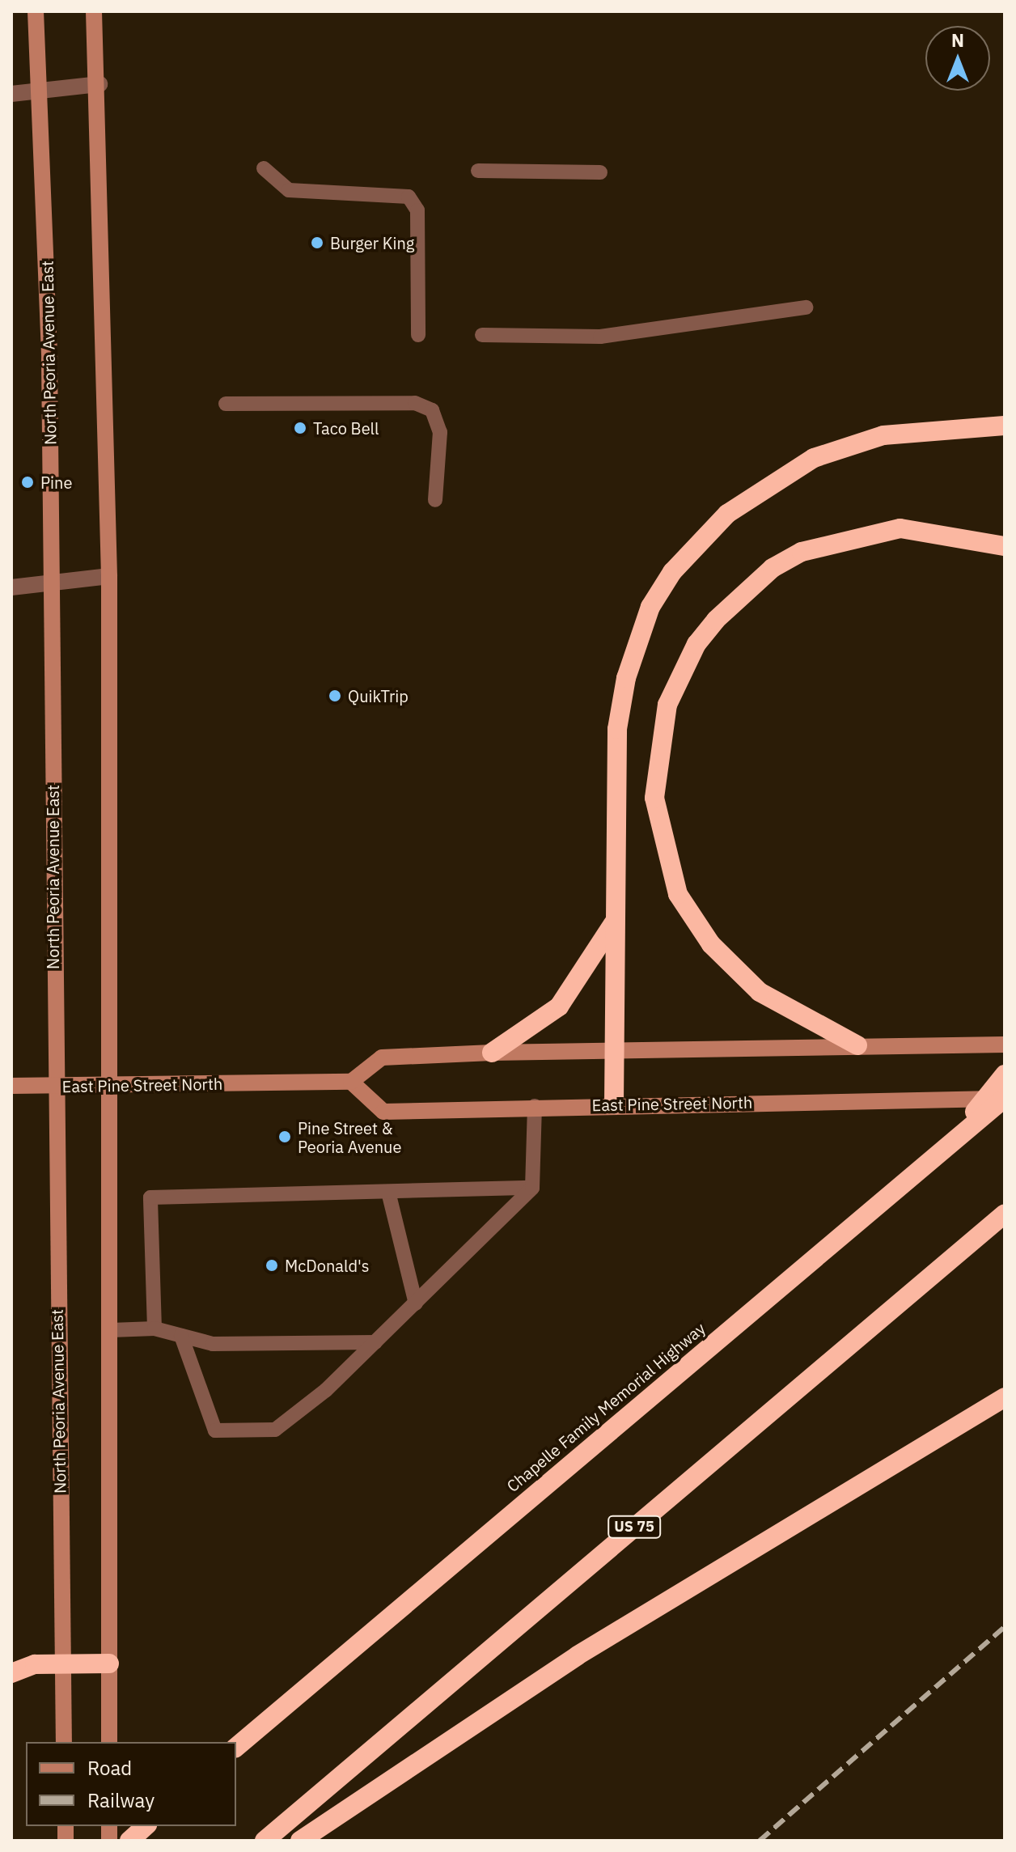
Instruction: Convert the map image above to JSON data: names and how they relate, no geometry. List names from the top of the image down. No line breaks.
{"streets":{"highway":["Chapelle Family Memorial Highway","US 75"],"main road":["North Peoria Avenue East","East Pine Street North"]},"crossings":[["North Peoria Avenue East","East Pine Street North"],["East Pine Street North","Chapelle Family Memorial Highway"]],"places":["Burger King","Taco Bell","Pine","QuikTrip","Pine Street & Peoria Avenue","McDonald's"],"legend":["Road","Railway"],"north":"top"}
